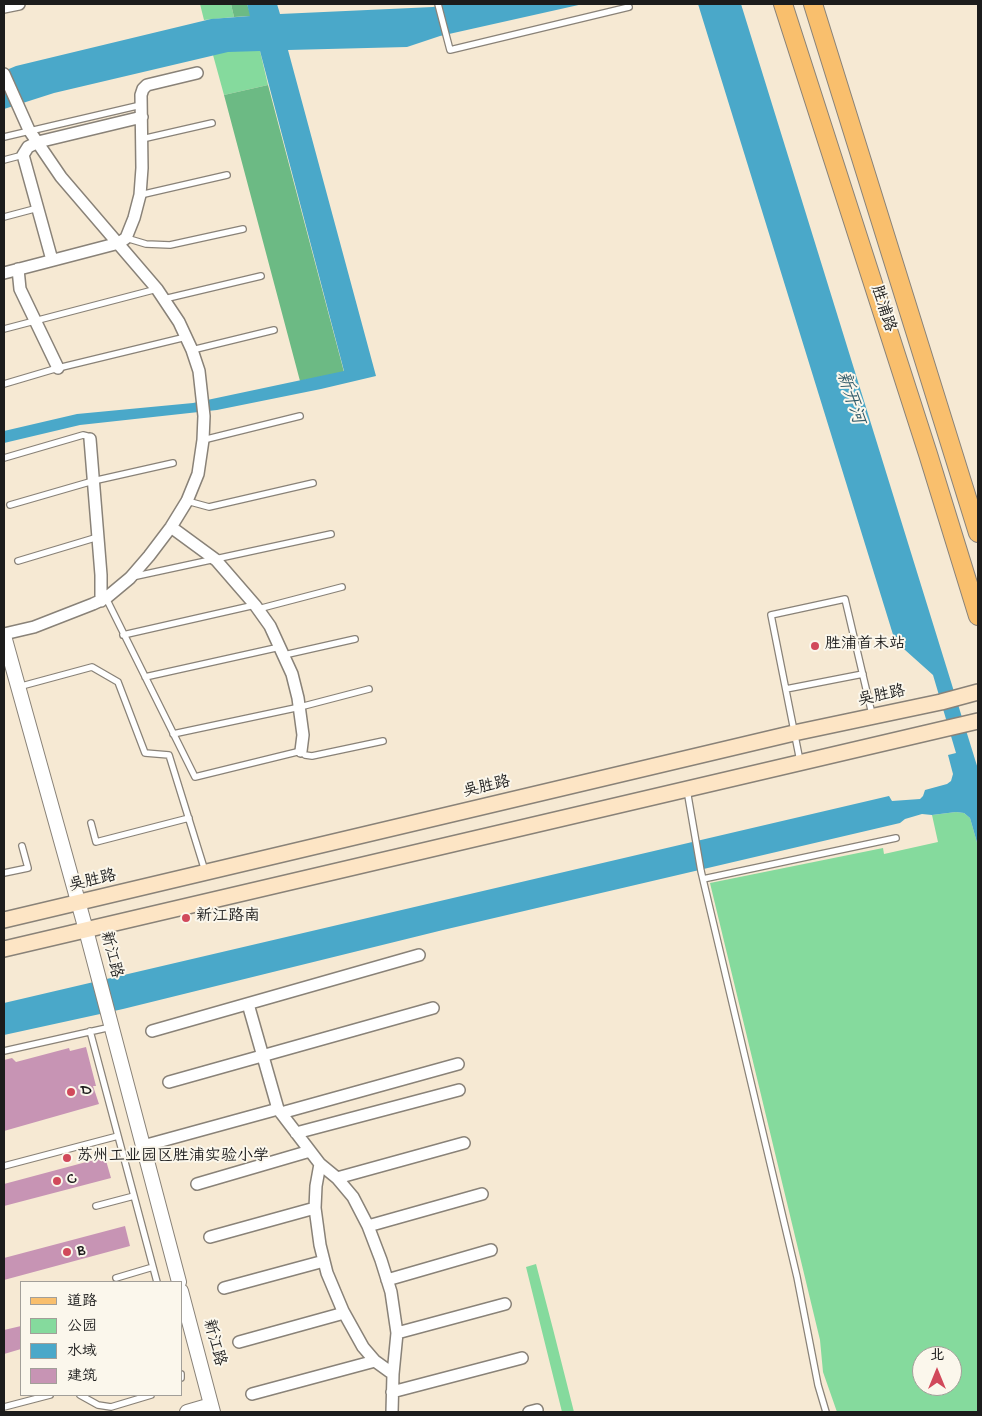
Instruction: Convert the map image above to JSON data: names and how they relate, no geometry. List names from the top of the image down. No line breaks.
{"streets":{"main road":["胜浦路","吴胜路"],"street":["新江路"]},"crossings":[["吴胜路","新江路"]],"water":["新开河"],"places":["胜浦首末站","新江路南","D","苏州工业园区胜浦实验小学","C","B"],"legend":["道路","公园","水域","建筑"],"north":"top"}
